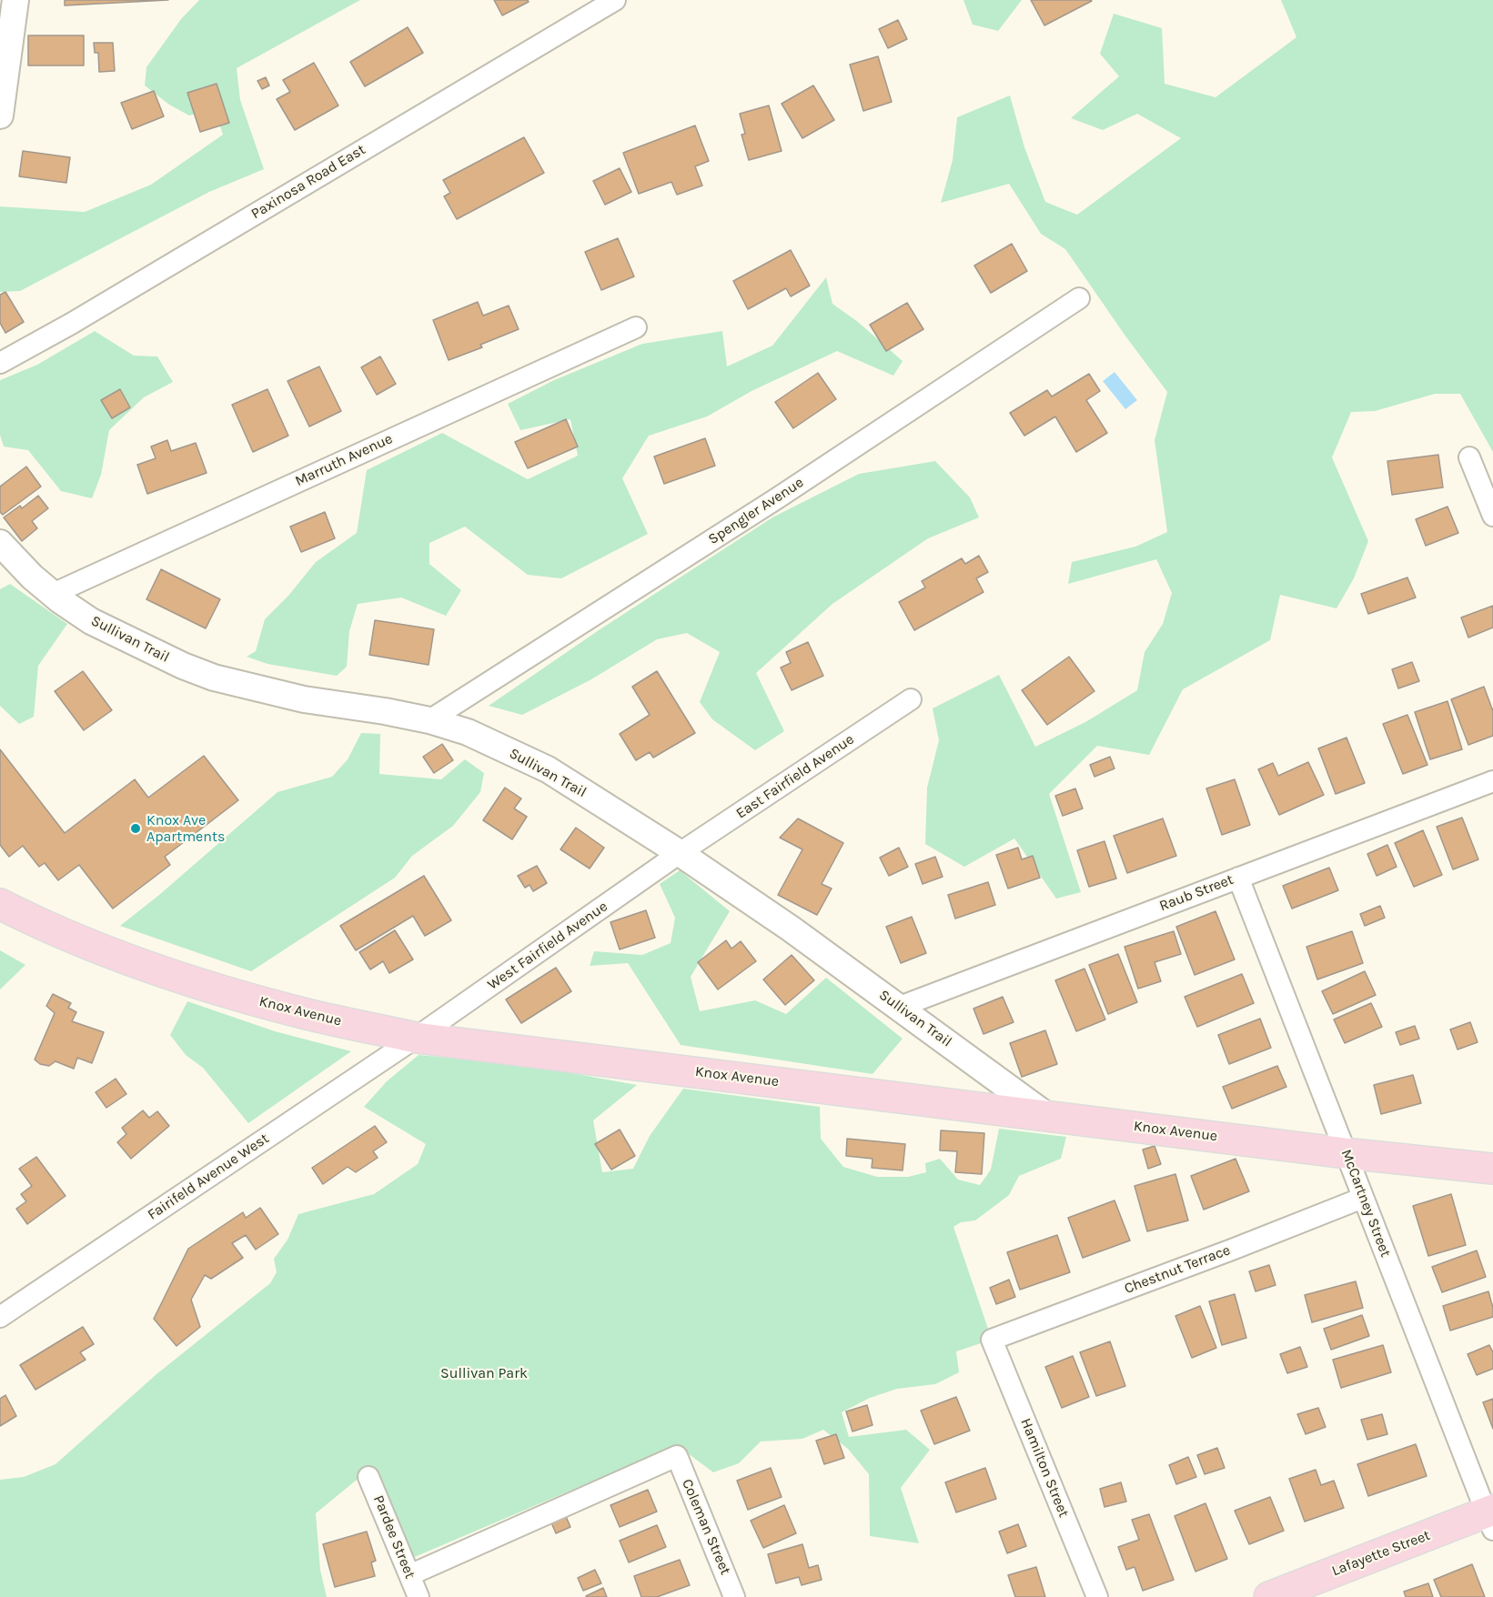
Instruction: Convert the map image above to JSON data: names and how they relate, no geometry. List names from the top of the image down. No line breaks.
{"streets":{"main road":["Knox Avenue","Lafayette Street"],"street":["Paxinosa Road East","Marruth Avenue","Spengler Avenue","Sullivan Trail","East Fairfield Avenue","Raub Street","West Fairfield Avenue","Fairifeld Avenue West","McCartney Street","Chestnut Terrace","Hamilton Street","Coleman Street","Pardee Street"]},"crossings":[["Marruth Avenue","Sullivan Trail"],["Spengler Avenue","Sullivan Trail"],["Sullivan Trail","East Fairfield Avenue"],["Sullivan Trail","Raub Street"],["Sullivan Trail","West Fairfield Avenue"],["Sullivan Trail","Knox Avenue"],["East Fairfield Avenue","West Fairfield Avenue"],["Raub Street","McCartney Street"],["West Fairfield Avenue","Knox Avenue"],["West Fairfield Avenue","Fairifeld Avenue West"],["Knox Avenue","Fairifeld Avenue West"],["Knox Avenue","McCartney Street"],["McCartney Street","Chestnut Terrace"],["McCartney Street","Lafayette Street"],["Chestnut Terrace","Hamilton Street"],["Coleman Street","Pardee Street"]],"parks":["Sullivan Park"],"places":["Knox Ave Apartments"]}
